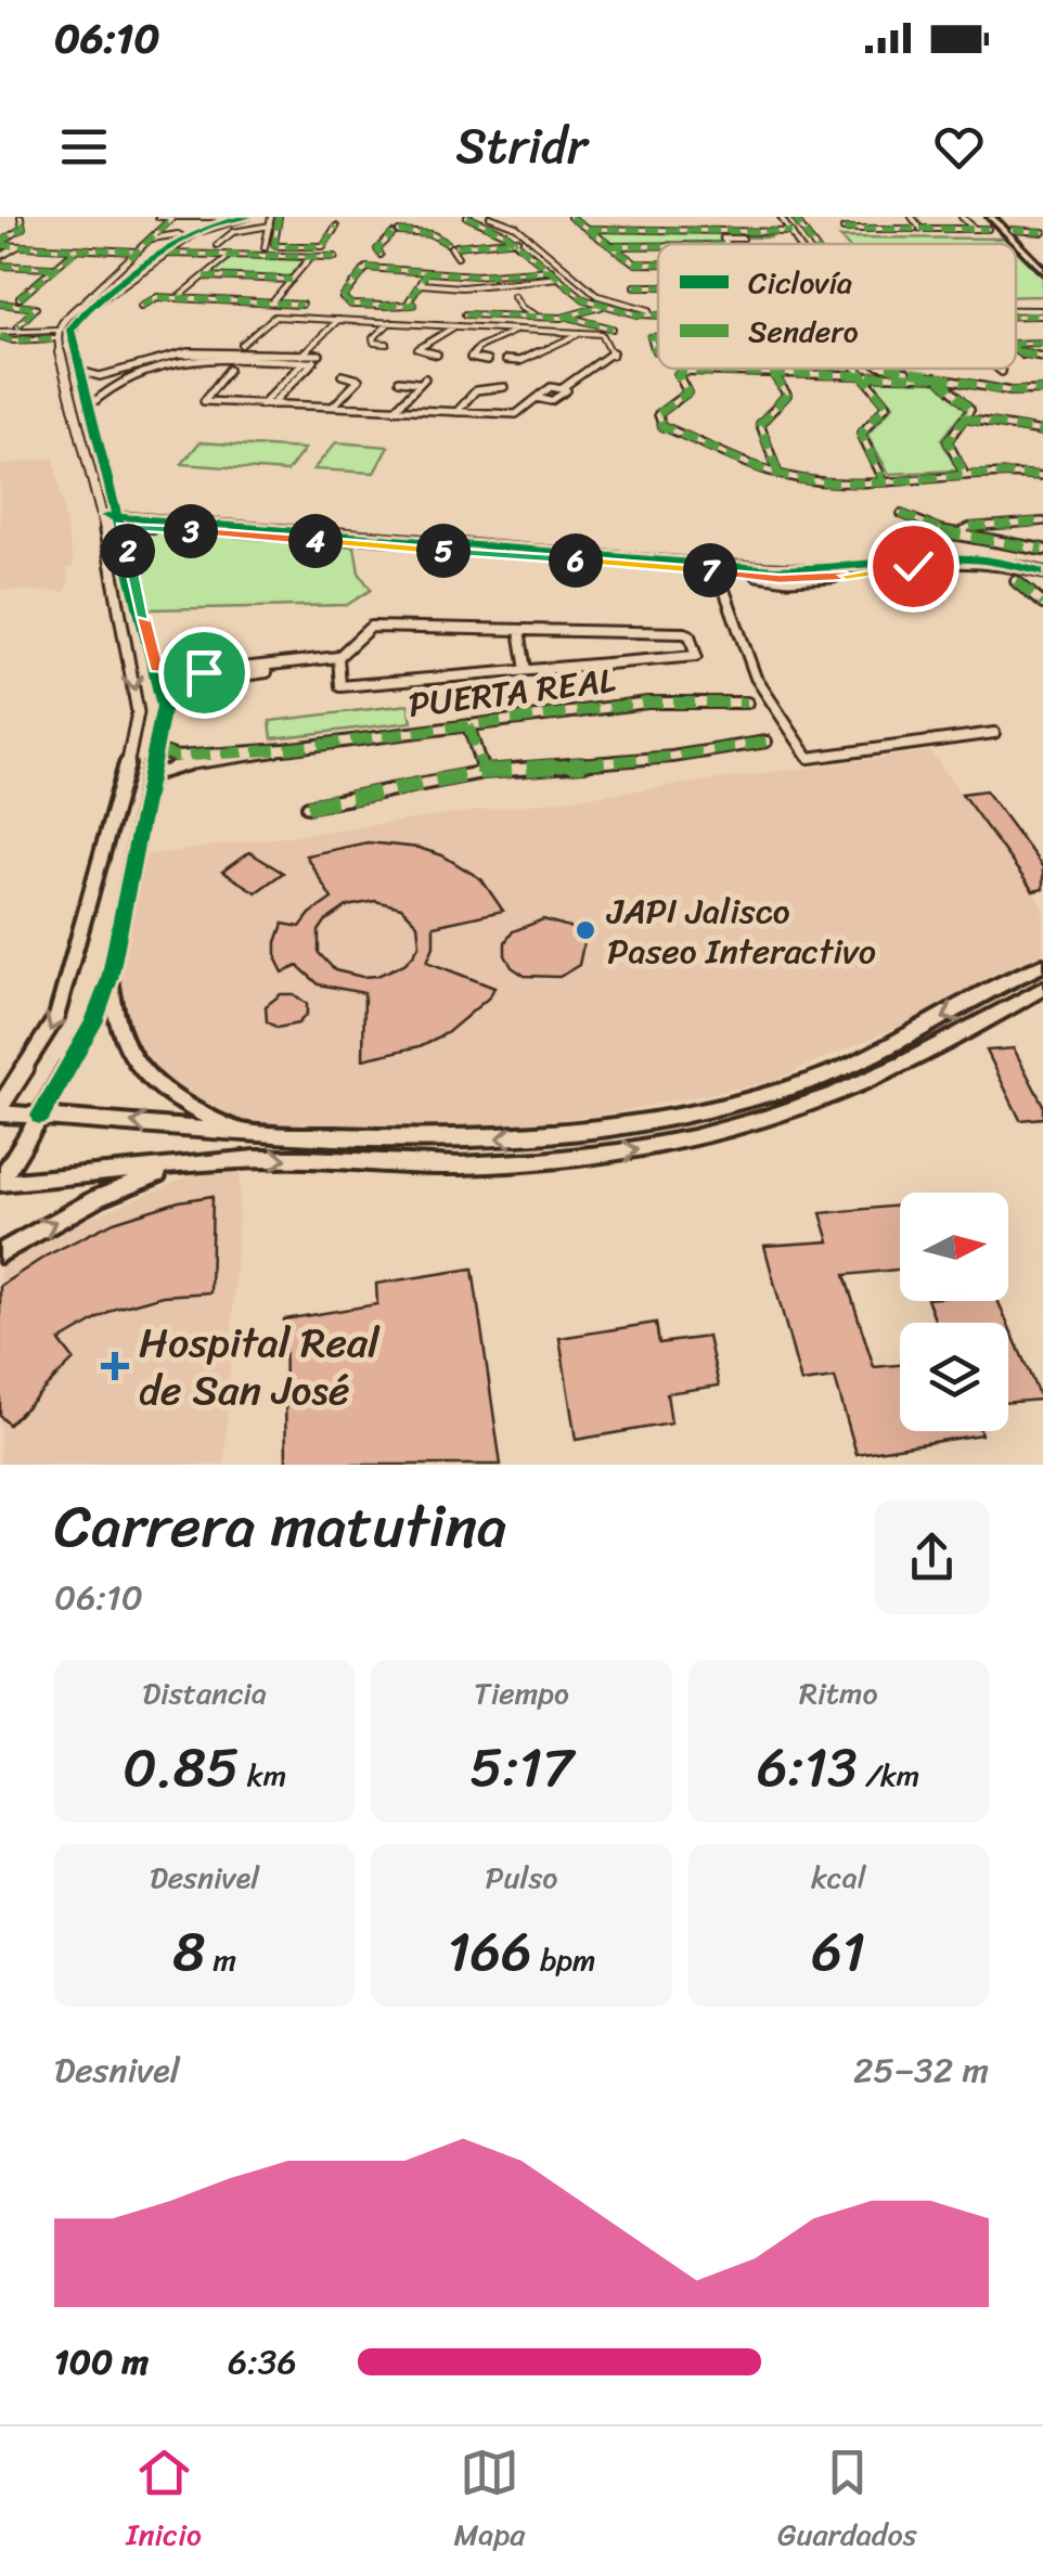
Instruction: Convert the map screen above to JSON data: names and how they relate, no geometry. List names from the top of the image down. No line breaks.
{"streets":{"street":["PUERTA REAL"]},"places":{"other":["JAPI Jalisco Paseo Interactivo"],"health":["Hospital Real de San José"]},"legend":["Ciclovía","Sendero"],"north":"right","page":{"status":"06:10","header":"Stridr","pins":["3","4","2","5","6","7"],"heading":["Carrera matutina","06:10"],"stats":[["Distancia","0.85 km"],["Tiempo","5:17"],["Ritmo","6:13 /km"],["Desnivel","8 m"],["Pulso","166 bpm"],["kcal","61"]],"chart":["Desnivel","25–32 m"],"list":[{"name":"100 m","note":"6:36"}],"tabs":["Inicio","Mapa","Guardados"]}}
